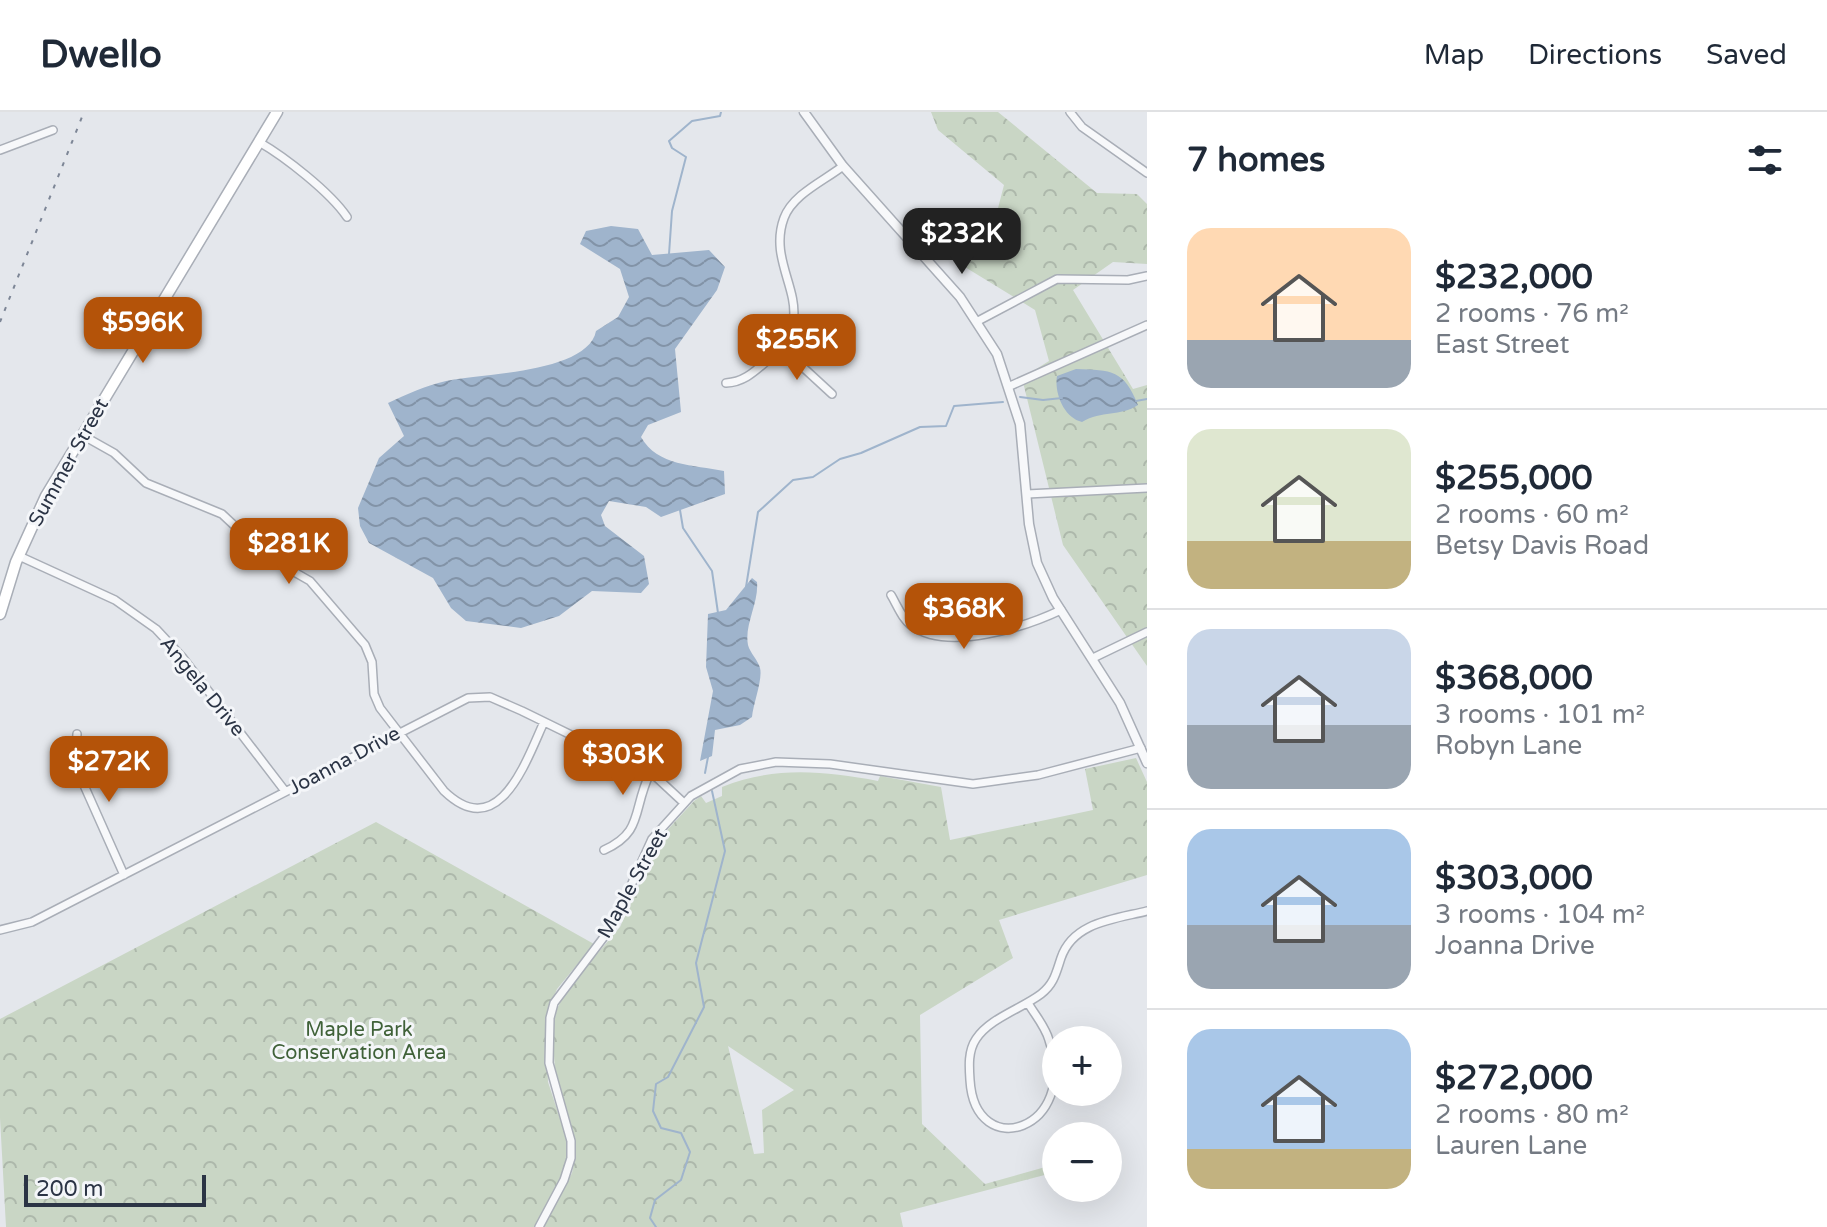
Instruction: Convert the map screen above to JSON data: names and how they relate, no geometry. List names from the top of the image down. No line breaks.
{"streets":{"main road":["Summer Street"],"street":["Angela Drive","Joanna Drive","Maple Street"]},"crossings":[["Summer Street","Angela Drive"],["Angela Drive","Joanna Drive"],["Joanna Drive","Maple Street"]],"parks":["Maple Park Conservation Area"],"scale_bar":"200 m","page":{"header":"Dwello","nav":["Map","Directions","Saved"],"heading":"7 homes","price":["$232K","$596K","$255K","$281K","$368K","$303K","$272K"],"list":[{"name":"$232,000","note":"2 rooms · 76 m² · East Street"},{"name":"$255,000","note":"2 rooms · 60 m² · Betsy Davis Road"},{"name":"$368,000","note":"3 rooms · 101 m² · Robyn Lane"},{"name":"$303,000","note":"3 rooms · 104 m² · Joanna Drive"},{"name":"$272,000","note":"2 rooms · 80 m² · Lauren Lane"}],"map_buttons":["+","−"],"scale":"200 m"}}
